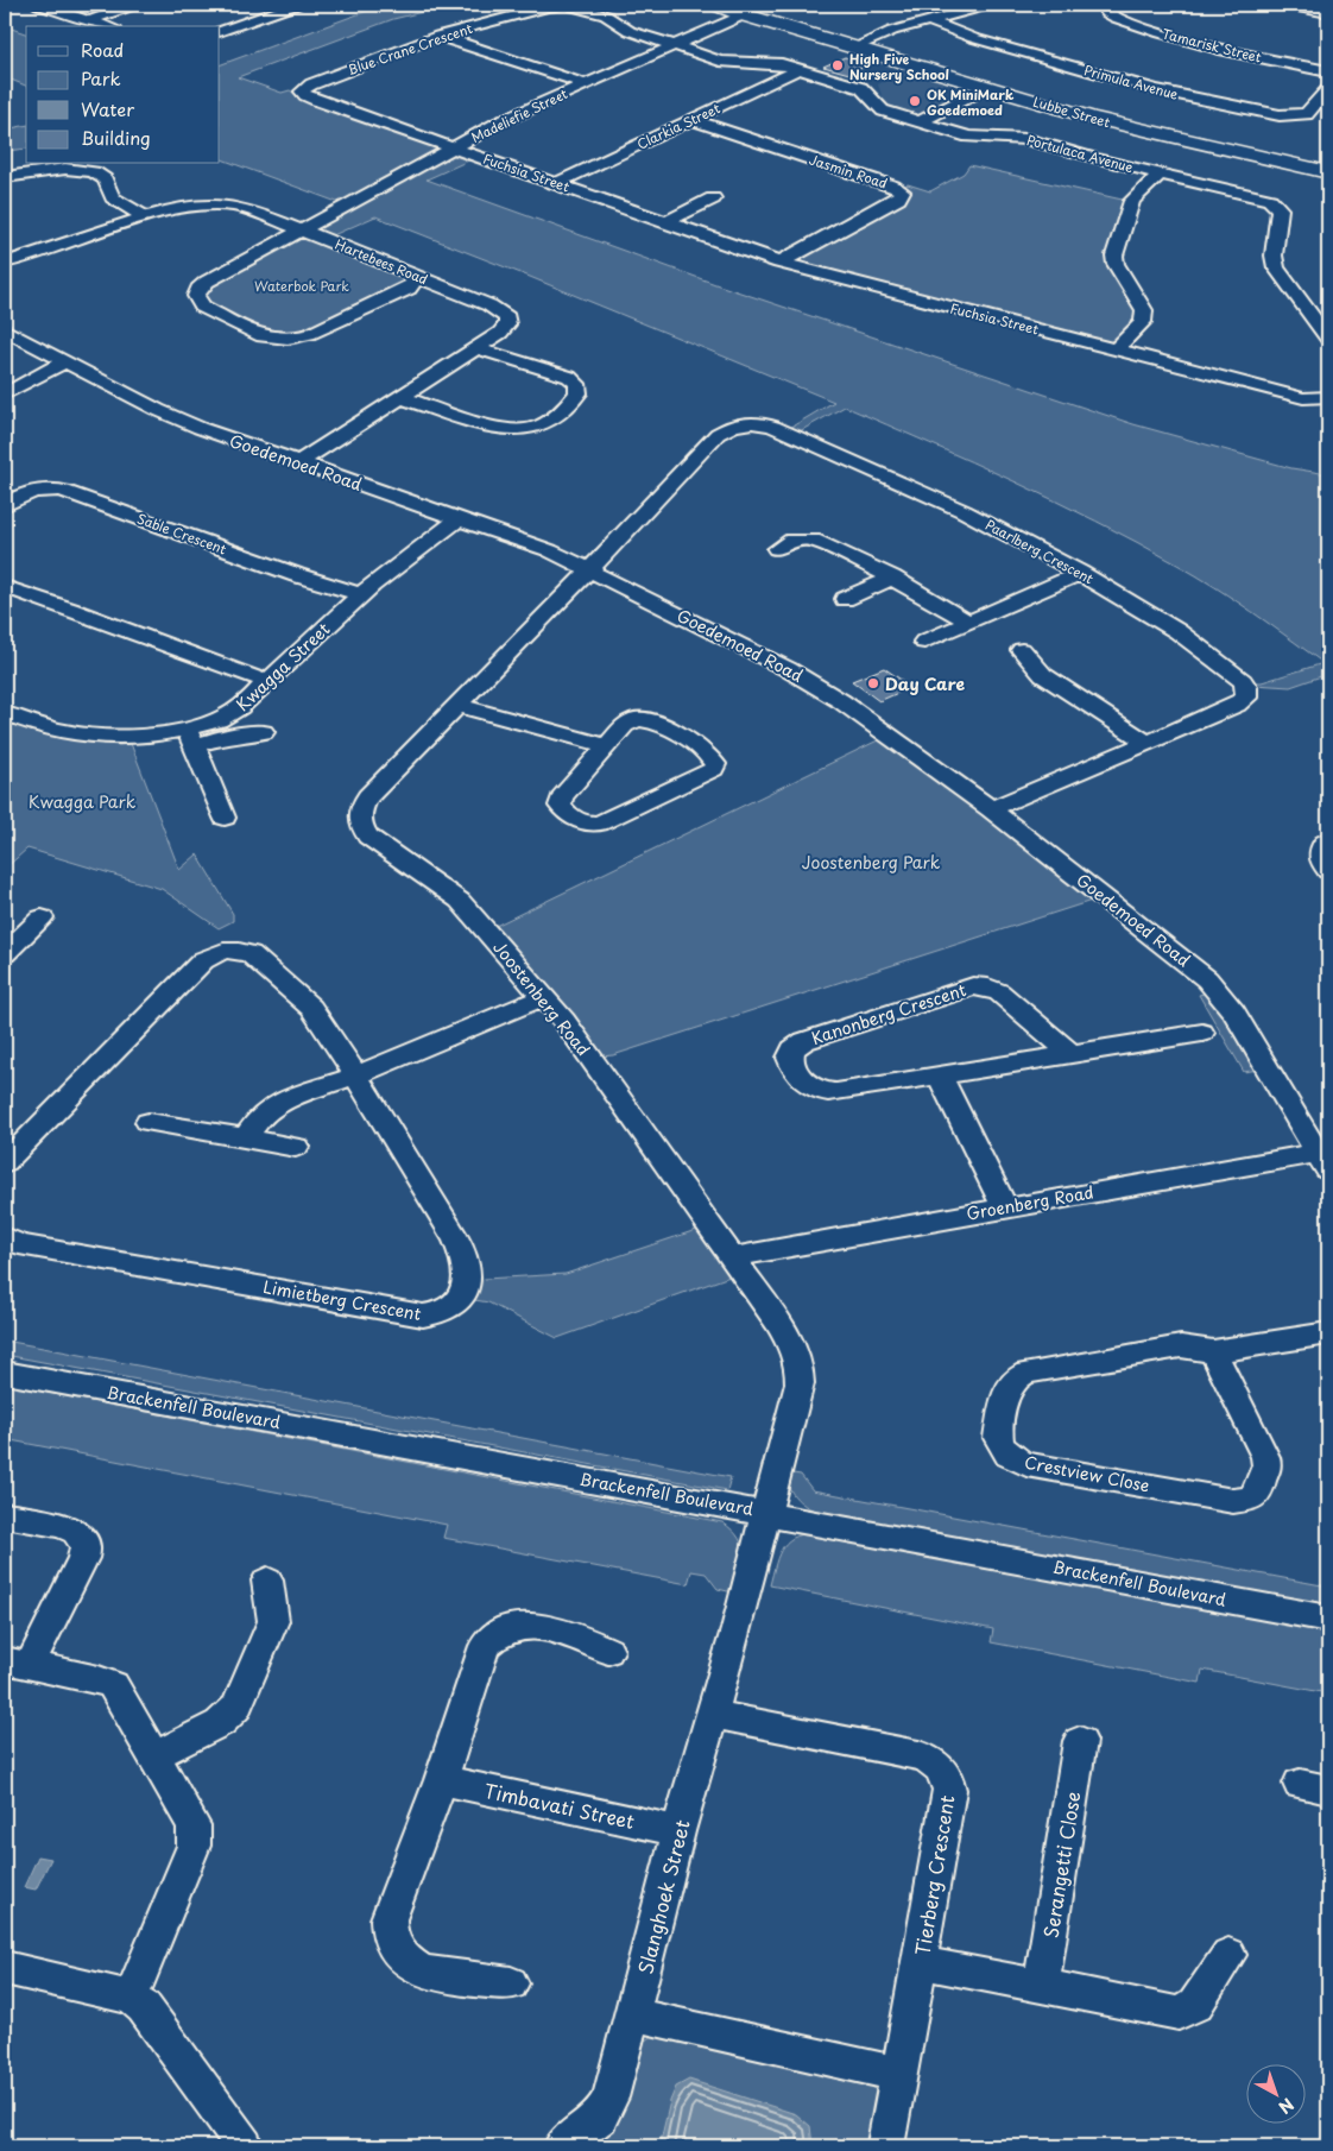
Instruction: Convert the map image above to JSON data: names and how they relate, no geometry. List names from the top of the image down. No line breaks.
{"streets":{"main road":["Lubbe Street"],"street":["Tamarisk Street","Blue Crane Crescent","Primula Avenue","Madeliefie Street","Clarkia Street","Portulaca Avenue","Jasmin Road","Fuchsia Street","Hartebees Road","Goedemoed Road","Sable Crescent","Paarlberg Crescent","Kwagga Street","Joostenberg Road","Kanonberg Crescent","Groenberg Road","Limietberg Crescent","Brackenfell Boulevard","Crestview Close","Timbavati Street","Serangetti Close","Tierberg Crescent","Slanghoek Street"]},"crossings":[["Blue Crane Crescent","Madeliefie Street"],["Blue Crane Crescent","Portulaca Avenue"],["Blue Crane Crescent","Fuchsia Street"],["Lubbe Street","Madeliefie Street"],["Madeliefie Street","Portulaca Avenue"],["Madeliefie Street","Fuchsia Street"],["Madeliefie Street","Hartebees Road"],["Clarkia Street","Portulaca Avenue"],["Clarkia Street","Jasmin Road"],["Clarkia Street","Fuchsia Street"],["Jasmin Road","Fuchsia Street"],["Hartebees Road","Goedemoed Road"],["Goedemoed Road","Paarlberg Crescent"],["Goedemoed Road","Kwagga Street"],["Goedemoed Road","Joostenberg Road"],["Goedemoed Road","Groenberg Road"],["Sable Crescent","Kwagga Street"],["Paarlberg Crescent","Joostenberg Road"],["Joostenberg Road","Groenberg Road"],["Joostenberg Road","Brackenfell Boulevard"],["Joostenberg Road","Slanghoek Street"],["Timbavati Street","Slanghoek Street"],["Tierberg Crescent","Slanghoek Street"]],"parks":["Waterbok Park","Kwagga Park","Joostenberg Park"],"places":["High Five Nursery School","OK MiniMark Goedemoed","Day Care"],"legend":["Road","Park","Water","Building"],"north":"bottom right"}
